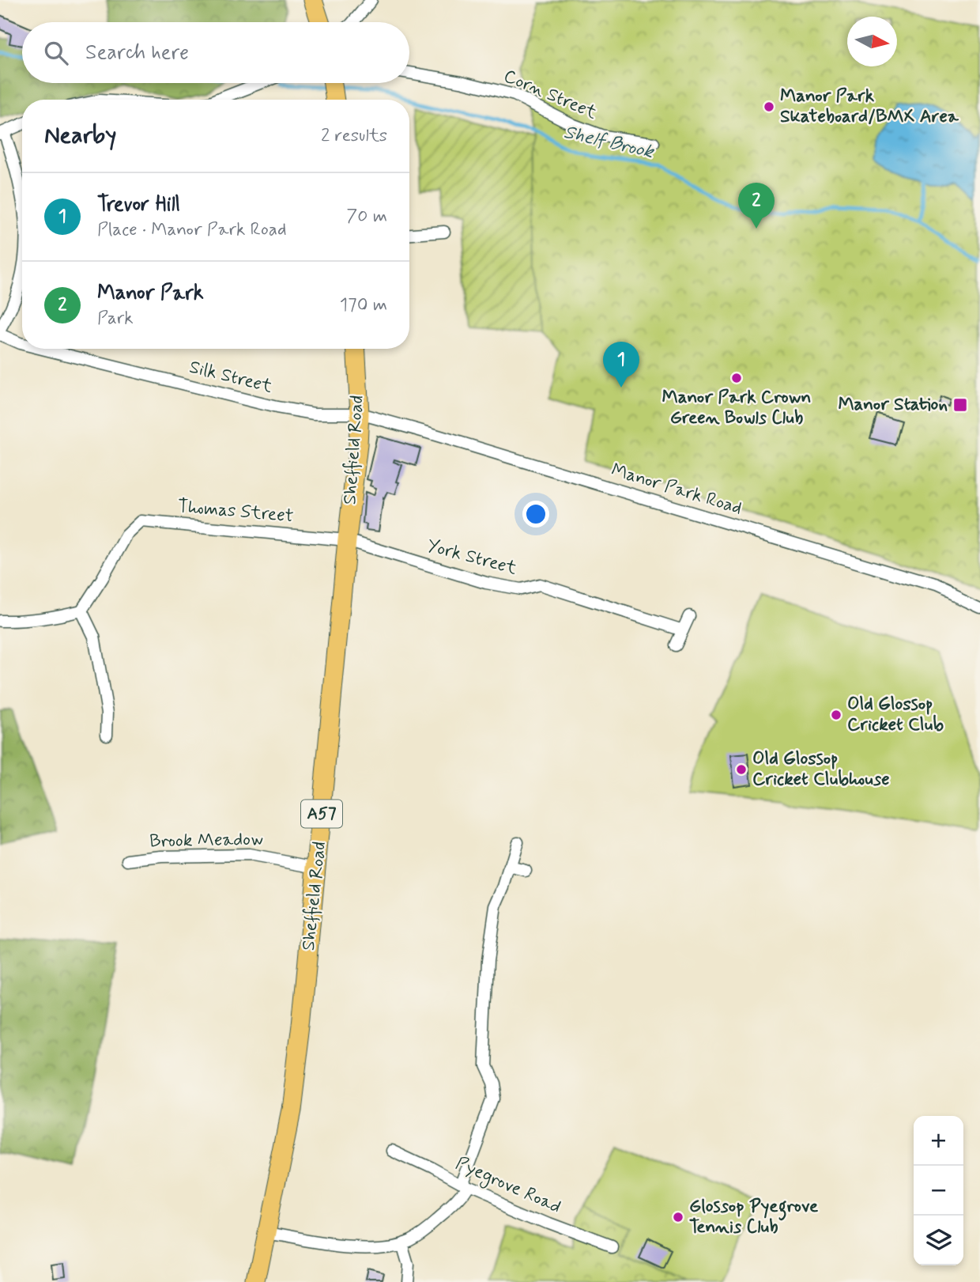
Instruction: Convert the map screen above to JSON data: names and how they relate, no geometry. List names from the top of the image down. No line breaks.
{"streets":{"main road":["Sheffield Road","A57"],"street":["Corn Street","Silk Street","Manor Park Road","Thomas Street","York Street","Brook Meadow","Pyegrove Road"]},"crossings":[["Silk Street","Sheffield Road"],["Silk Street","Manor Park Road"],["Sheffield Road","Manor Park Road"],["Sheffield Road","Thomas Street"],["Sheffield Road","York Street"],["Sheffield Road","Brook Meadow"],["Thomas Street","York Street"]],"water":["Shelf Brook"],"places":{"other":["Manor Park Skateboard/BMX Area","Manor Park Crown Green Bowls Club","Old Glossop Cricket Club","Old Glossop Cricket Clubhouse","Glossop Pyegrove Tennis Club"],"transit":["Manor Station"]},"north":"right","page":{"search":"Search here","heading":["Nearby","2 results"],"list":[{"mark":"1","name":"Trevor Hill","note":"Place · Manor Park Road","value":"70 m"},{"mark":"2","name":"Manor Park","note":"Park","value":"170 m"}],"pins":["2","1"],"map_buttons":["+","−"]}}
